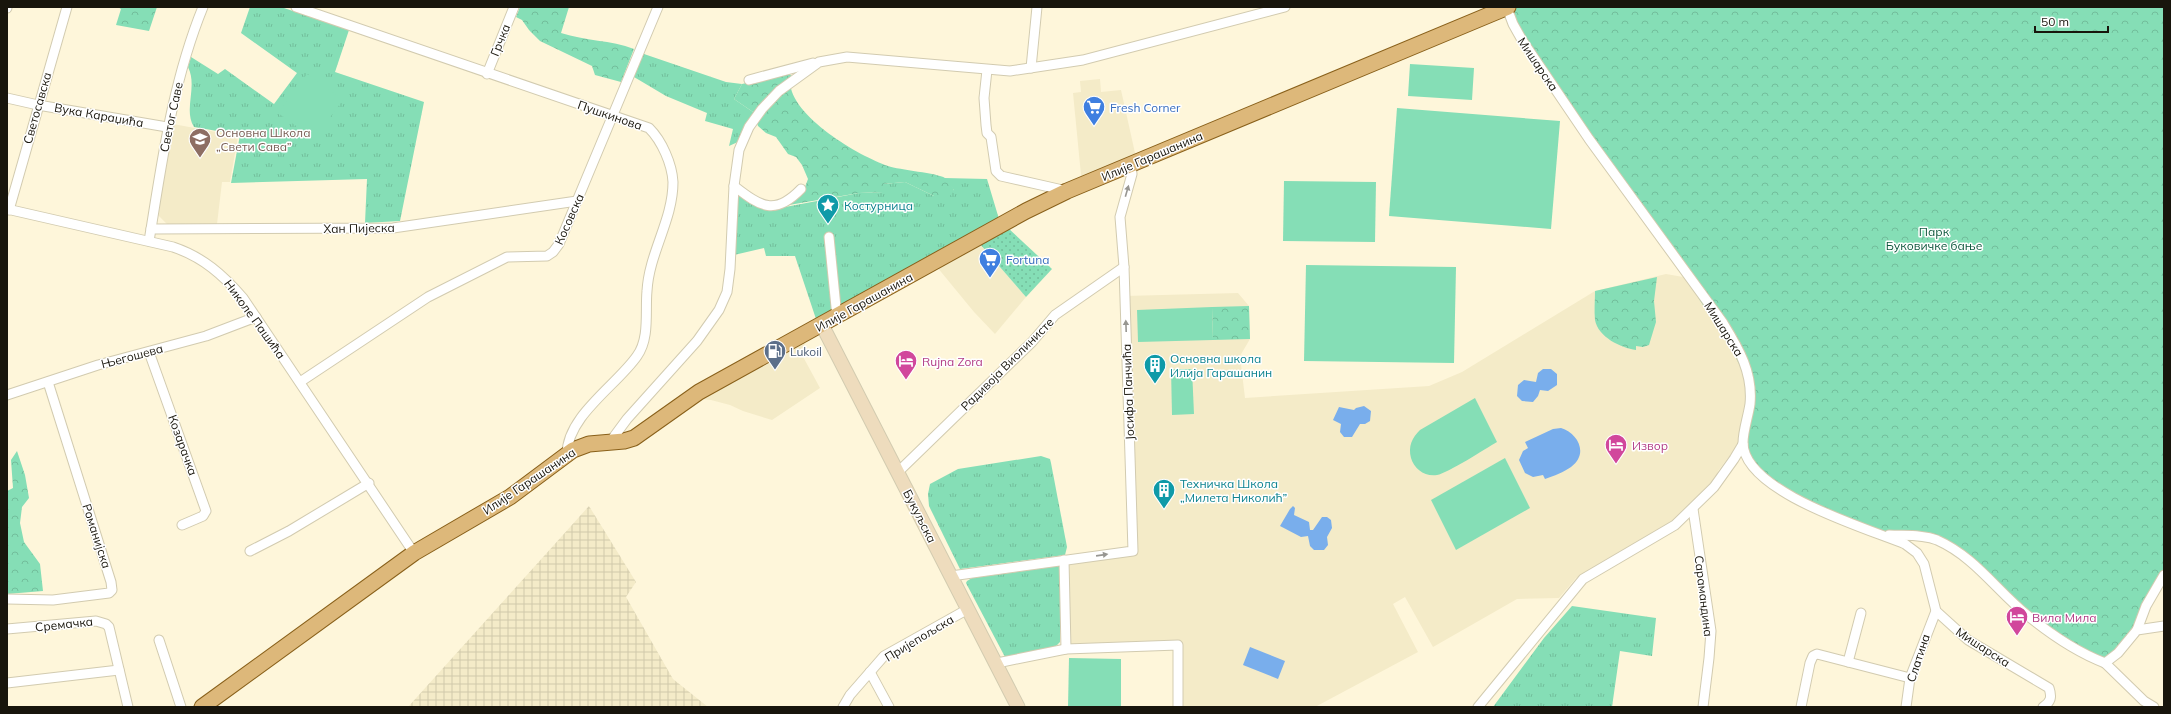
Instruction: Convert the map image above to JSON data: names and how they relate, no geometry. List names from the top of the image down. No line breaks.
{"streets":{"main road":["Илије Гарашанина","Букуљска"],"street":["Грчка","Мишарска","Светосавска","Вука Караџића","Пушкинова","Светог Саве","Косовска","Хан Пијеска","Николе Пашића","Његошева","Радивоја Виолинисте","Јосифа Панчића","Козарачка","Романијска","Сарамандина","Сремачка","Пријепољска","Слатина"]},"crossings":[["Грчка","Пушкинова"],["Мишарска","Илије Гарашанина"],["Мишарска","Слатина"],["Светосавска","Вука Караџића"],["Светосавска","Николе Пашића"],["Вука Караџића","Светог Саве"],["Пушкинова","Илије Гарашанина"],["Пушкинова","Косовска"],["Светог Саве","Хан Пијеска"],["Илије Гарашанина","Николе Пашића"],["Илије Гарашанина","Јосифа Панчића"],["Илије Гарашанина","Букуљска"],["Косовска","Хан Пијеска"],["Косовска","Николе Пашића"],["Николе Пашића","Његошева"],["Његошева","Козарачка"],["Његошева","Романијска"],["Радивоја Виолинисте","Јосифа Панчића"],["Радивоја Виолинисте","Букуљска"],["Букуљска","Пријепољска"]],"one_way":["Јосифа Панчића"],"parks":["Парк Буковичке бање"],"places":{"supermarket":["Fresh Corner","Fortuna"],"school or university":["Основна Школа „Свети Сава”"],"place":["Костурница"],"fuel station":["Lukoil"],"hotel":["Rujna Zora","Извор","Вила Мила"],"building":["Основна школа Илија Гарашанин","Техничка Школа „Милета Николић”"]},"scale_bar":"50 m"}
